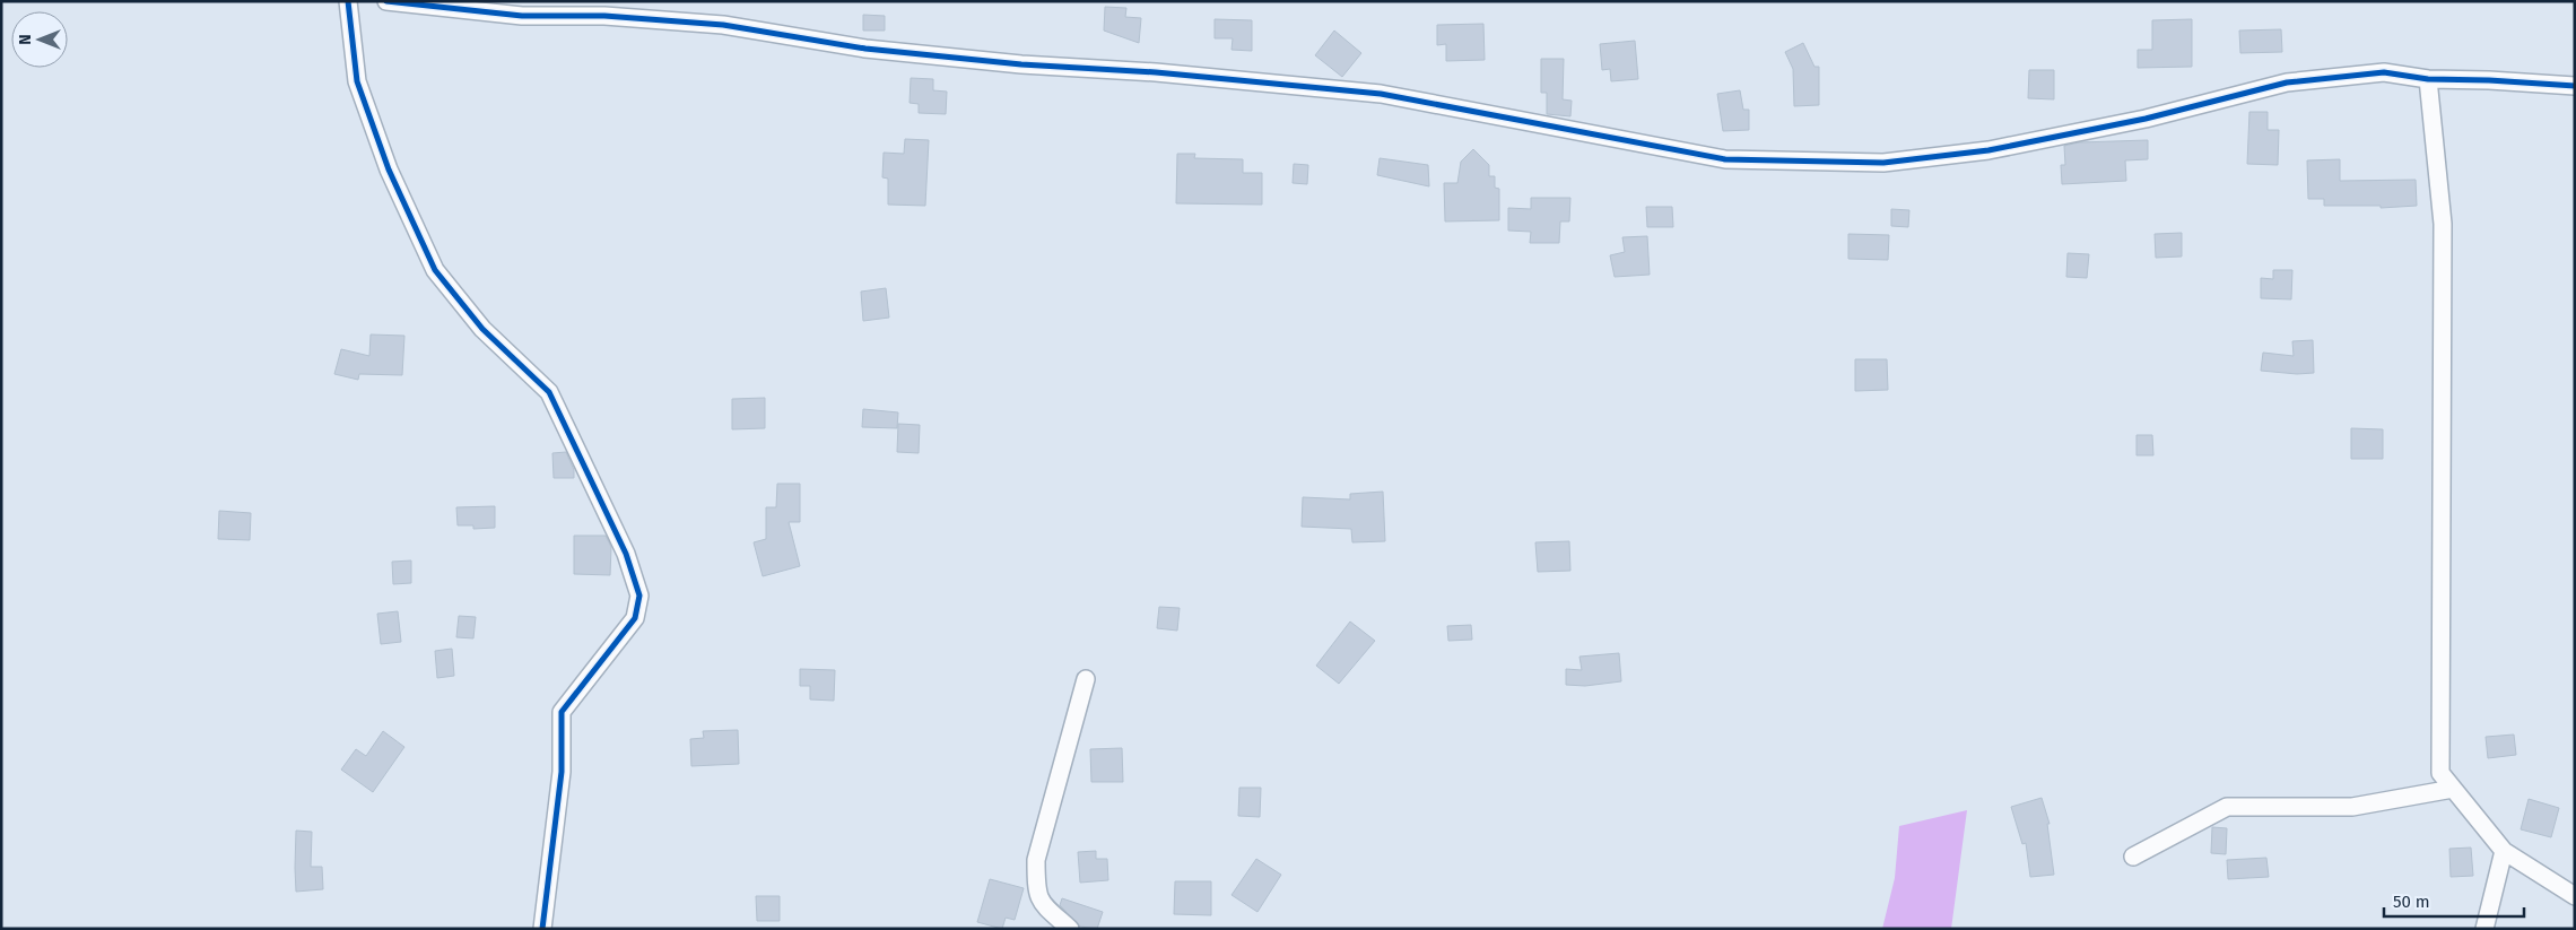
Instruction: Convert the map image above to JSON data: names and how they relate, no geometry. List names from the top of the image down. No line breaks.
{"scale_bar":"50 m","north":"left"}
